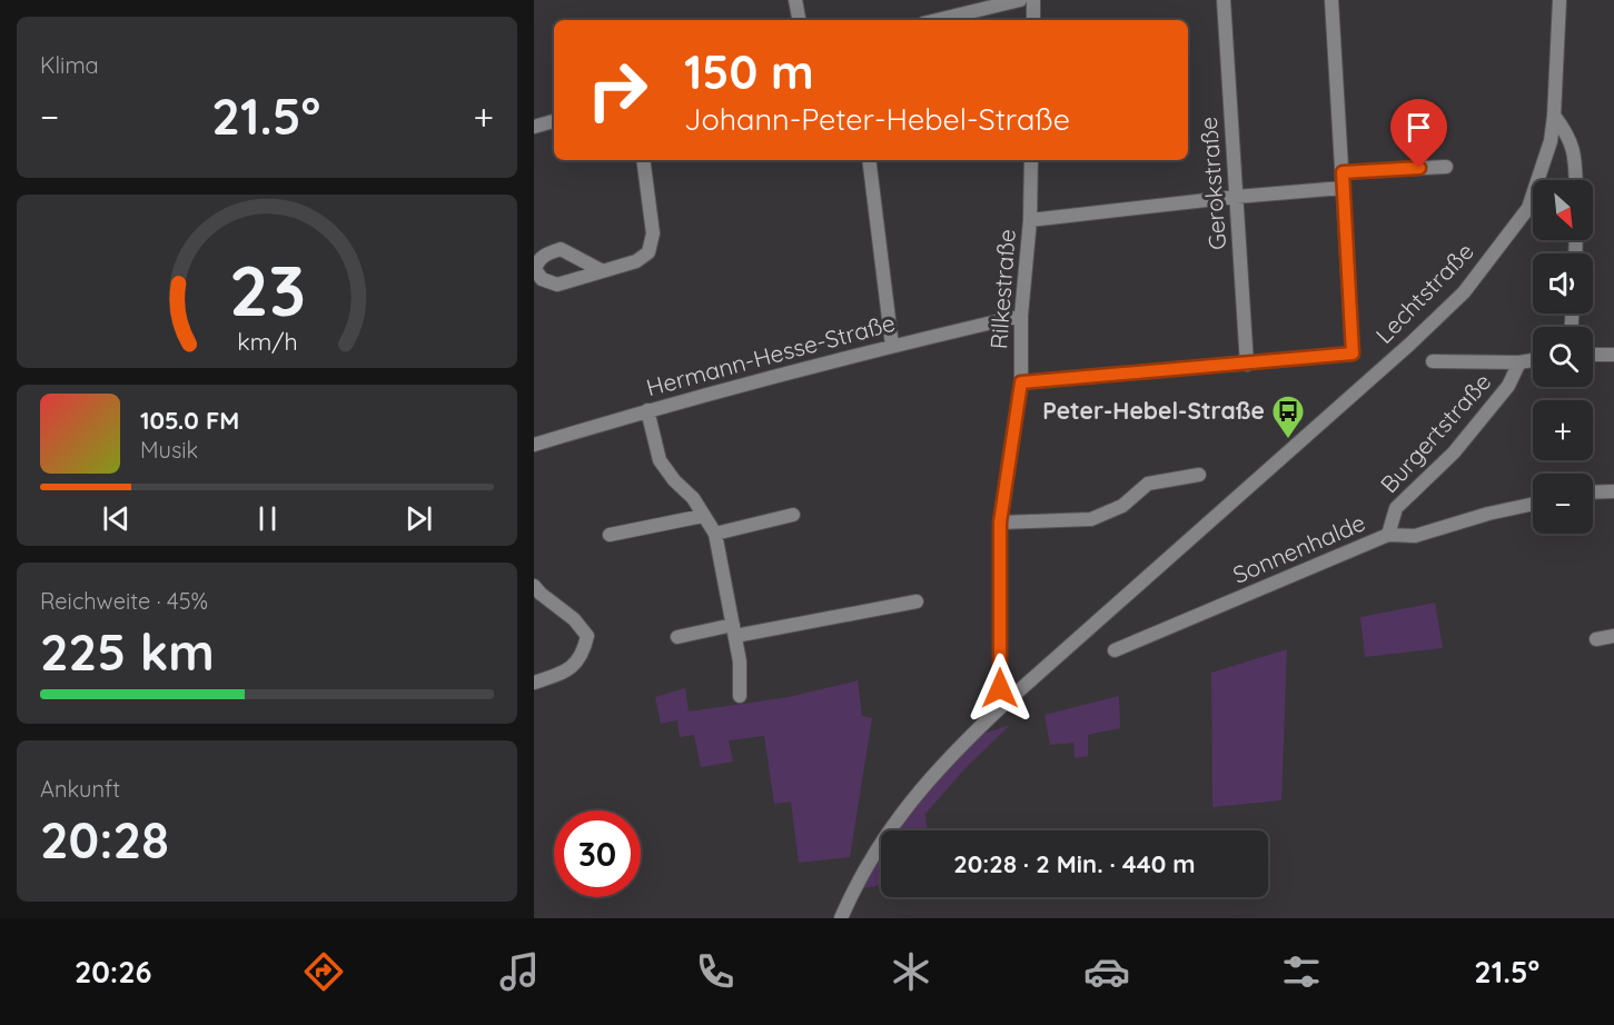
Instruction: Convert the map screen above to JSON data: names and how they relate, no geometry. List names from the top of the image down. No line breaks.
{"streets":{"street":["Gerokstraße","Rilkestraße","Lechtstraße","Hermann-Hesse-Straße","Burgertstraße","Sonnenhalde"]},"crossings":[["Rilkestraße","Lechtstraße"],["Rilkestraße","Hermann-Hesse-Straße"],["Burgertstraße","Sonnenhalde"]],"places":{"bus stop":["Peter-Hebel-Straße"]},"north":"bottom right","page":{"tile":["Klima",["Reichweite · 45%","225 km"],["Ankunft","20:28"]],"turn":["150 m","Johann-Peter-Hebel-Straße"],"heat":["−","21.5°","+"],"map_buttons":["+","−"],"song":["105.0 FM","Musik"],"limit":"30","trip":"20:28 · 2 Min. · 440 m","tabs":["20:26","21.5°"],"gauge":["23","km/h"]}}
